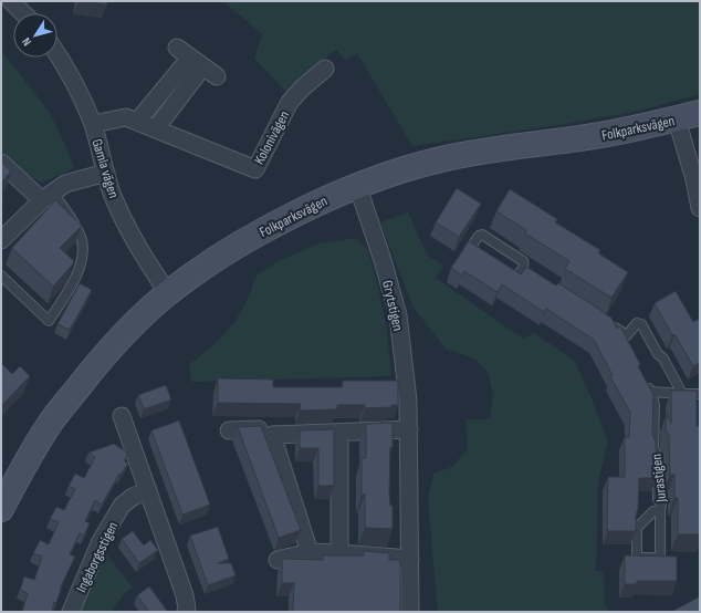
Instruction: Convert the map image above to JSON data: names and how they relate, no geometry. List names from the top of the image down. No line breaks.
{"streets":{"main road":["Folkparksvägen"],"street":["Kolonivägen","Gamla vägen","Grytstigen","Ingaborgsstigen"],"lane":["Jurastigen"]},"crossings":[["Folkparksvägen","Gamla vägen"],["Folkparksvägen","Grytstigen"],["Kolonivägen","Gamla vägen"]],"north":"bottom left"}
